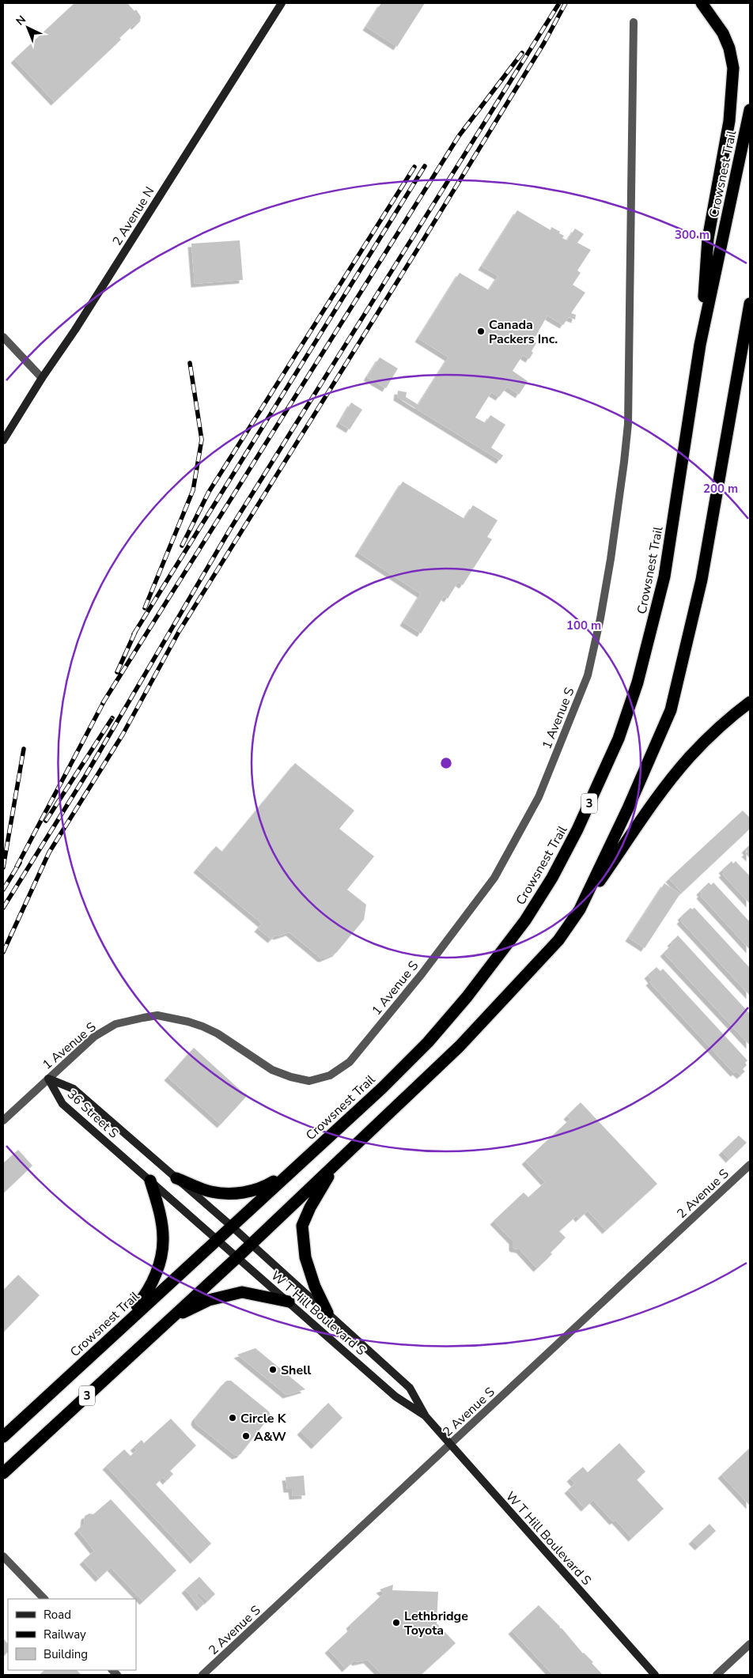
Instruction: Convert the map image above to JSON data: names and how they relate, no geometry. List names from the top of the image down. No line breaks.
{"streets":{"highway":["Crowsnest Trail","3"],"street":["2 Avenue N","1 Avenue S","36 Street S","2 Avenue S","W T Hill Boulevard S"]},"crossings":[["Crowsnest Trail","36 Street S"],["Crowsnest Trail","W T Hill Boulevard S"],["1 Avenue S","36 Street S"],["3","W T Hill Boulevard S"],["36 Street S","W T Hill Boulevard S"],["2 Avenue S","W T Hill Boulevard S"]],"places":["Canada Packers Inc.","Shell","Circle K","A&W","Lethbridge Toyota"],"legend":["Road","Railway","Building"],"north":"top left","rings":["300 m","200 m","100 m"]}
